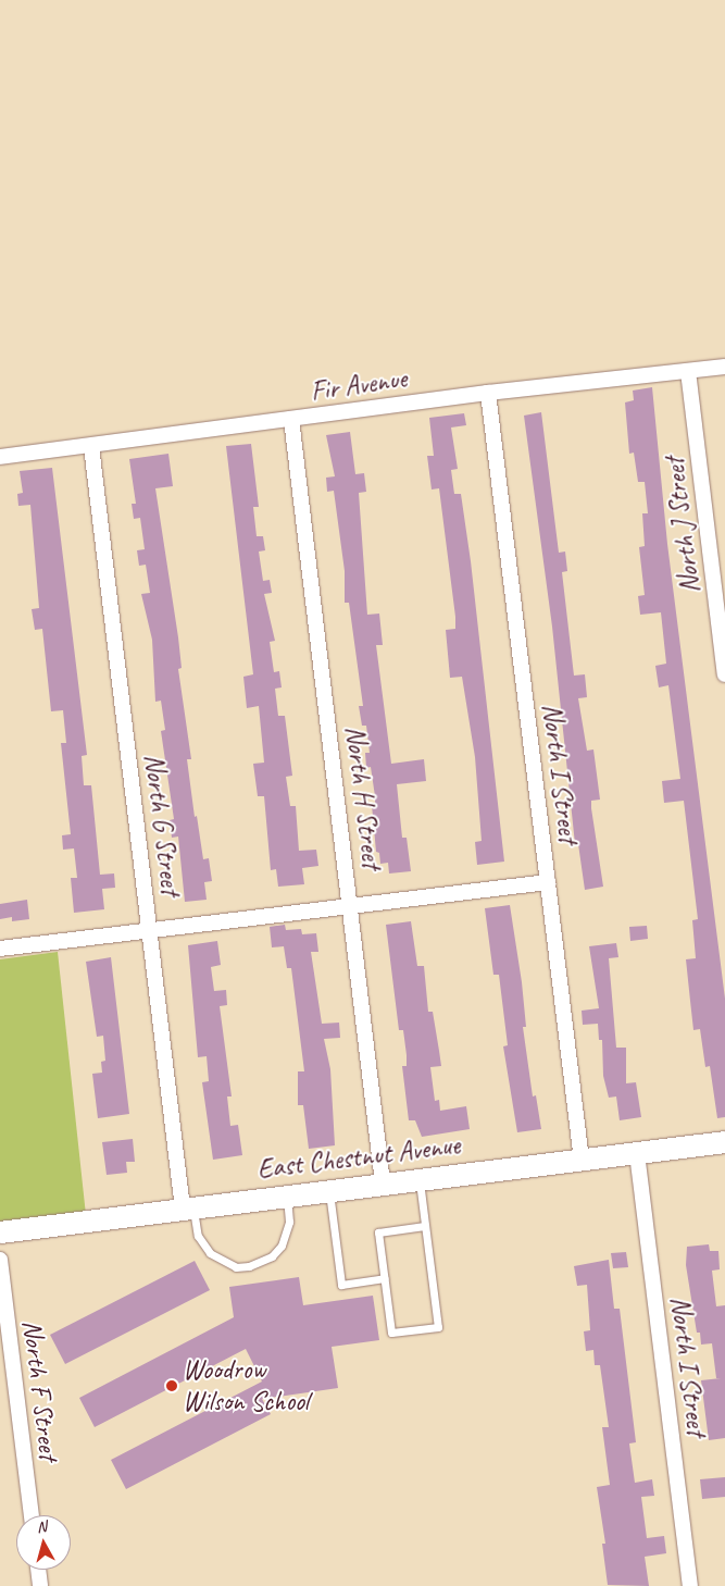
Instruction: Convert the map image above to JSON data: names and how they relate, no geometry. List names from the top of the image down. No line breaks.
{"streets":{"street":["Fir Avenue","North J Street","North I Street","North H Street","North G Street","East Chestnut Avenue","North F Street"]},"crossings":[["Fir Avenue","North J Street"],["Fir Avenue","North I Street"],["Fir Avenue","North H Street"],["Fir Avenue","North G Street"],["North I Street","East Chestnut Avenue"],["North H Street","East Chestnut Avenue"],["North G Street","East Chestnut Avenue"]],"places":["Woodrow Wilson School"],"north":"top"}
